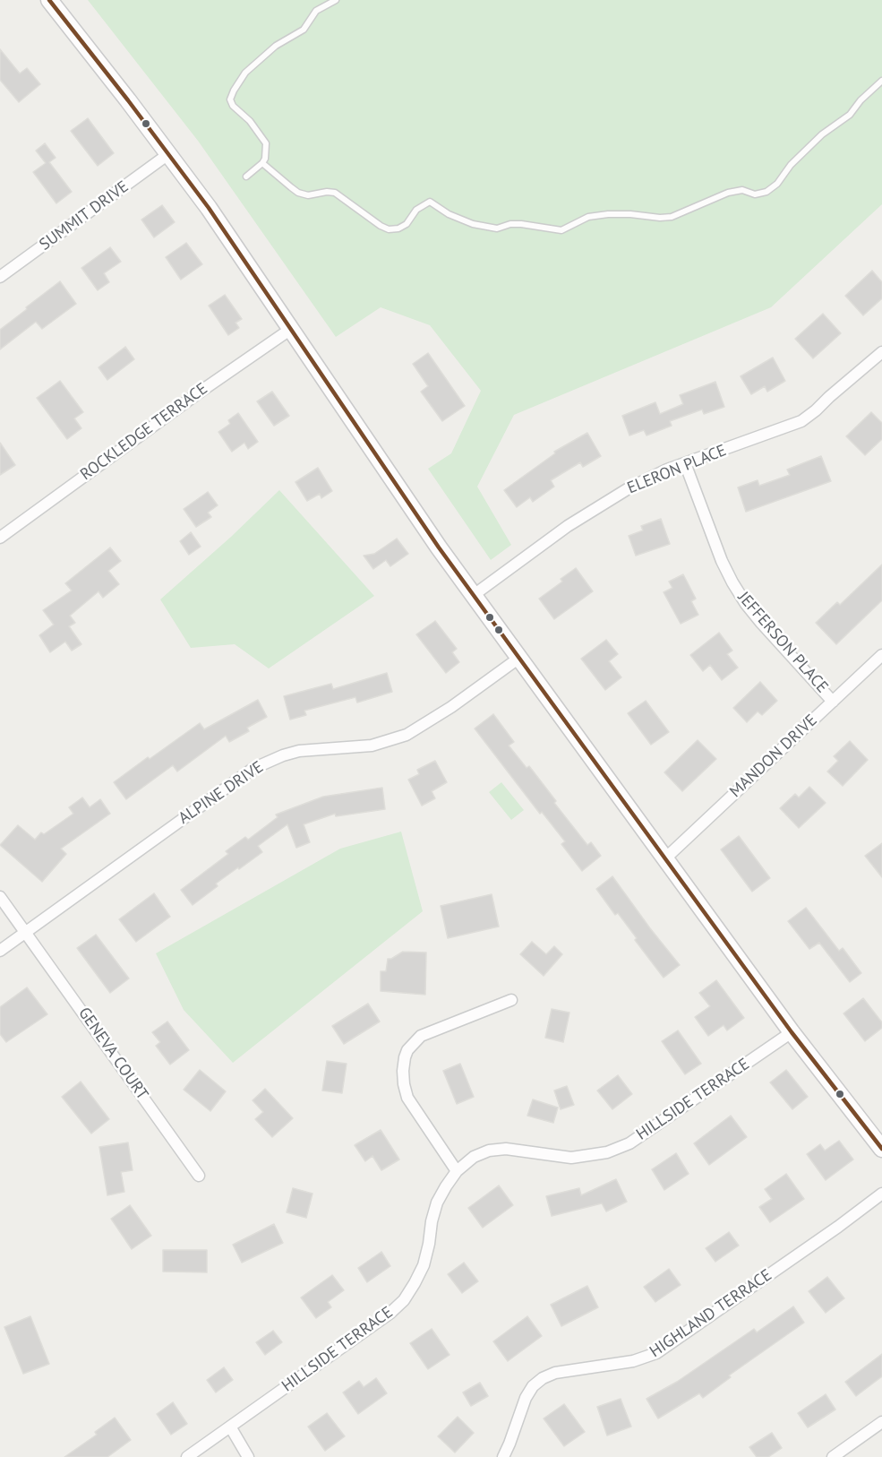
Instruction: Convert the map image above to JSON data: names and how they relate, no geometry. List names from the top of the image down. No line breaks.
{"streets":{"street":["SUMMIT DRIVE","ROCKLEDGE TERRACE","ELERON PLACE","JEFFERSON PLACE","MANDON DRIVE","ALPINE DRIVE","GENEVA COURT","HILLSIDE TERRACE","HIGHLAND TERRACE"]},"crossings":[["ELERON PLACE","JEFFERSON PLACE"],["JEFFERSON PLACE","MANDON DRIVE"],["ALPINE DRIVE","GENEVA COURT"]]}
